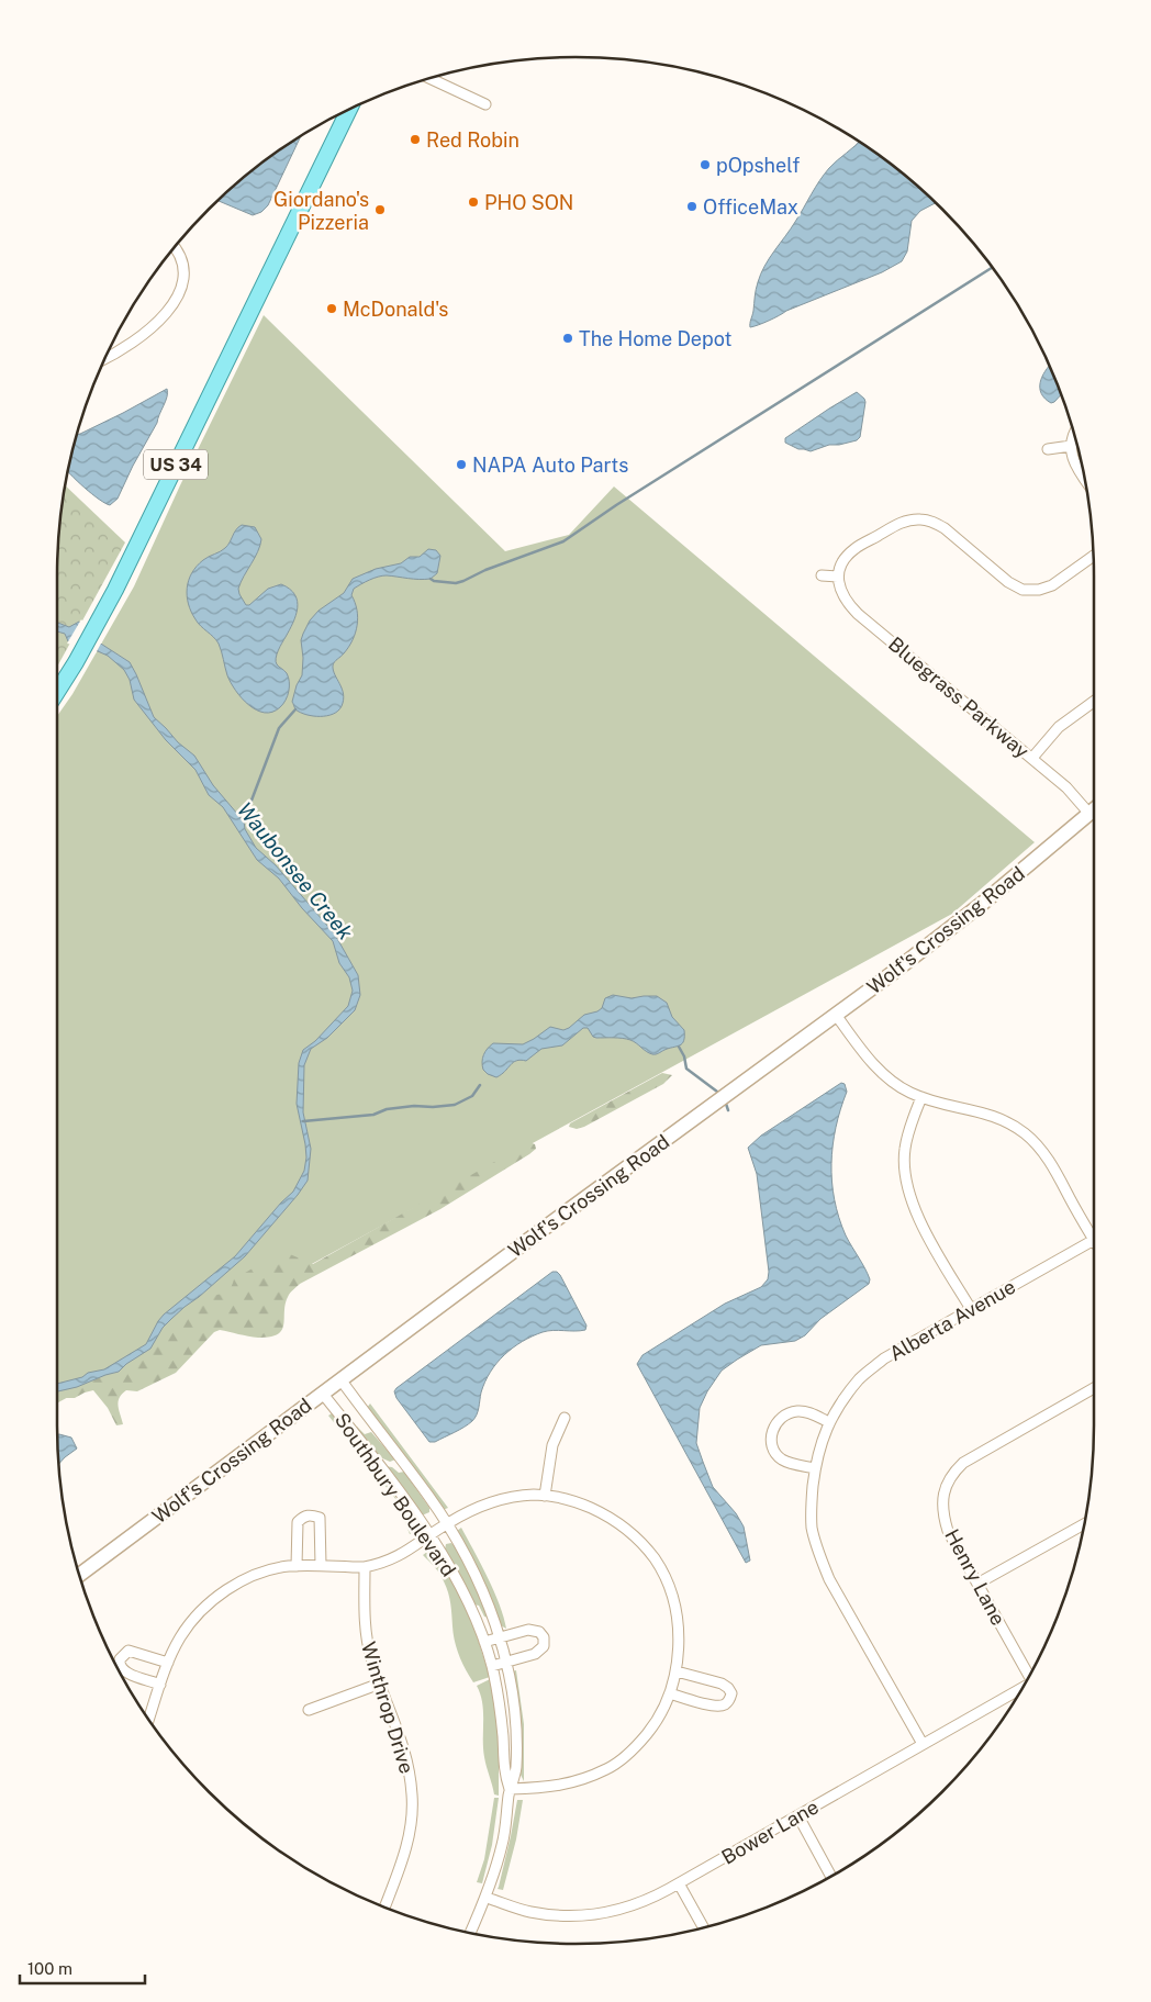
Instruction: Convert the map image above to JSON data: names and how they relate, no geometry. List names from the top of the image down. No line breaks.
{"streets":{"main road":["US 34","Wolf's Crossing Road"],"street":["Bluegrass Parkway","Alberta Avenue","Southbury Boulevard","Henry Lane","Winthrop Drive","Bower Lane"]},"crossings":[["Bluegrass Parkway","Wolf's Crossing Road"],["Wolf's Crossing Road","Southbury Boulevard"],["Alberta Avenue","Bower Lane"],["Southbury Boulevard","Bower Lane"]],"water":["Waubonsee Creek"],"places":["Red Robin","pOpshelf","PHO SON","OfficeMax","Giordano's Pizzeria","McDonald's","The Home Depot","NAPA Auto Parts"],"scale_bar":"100 m"}
